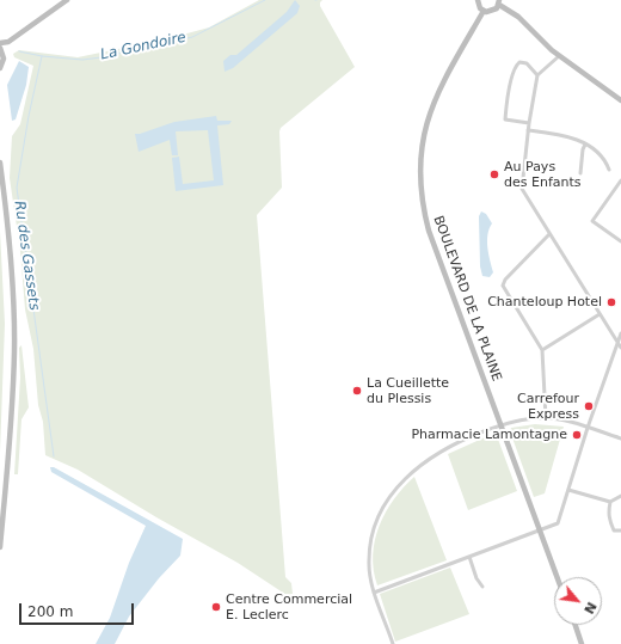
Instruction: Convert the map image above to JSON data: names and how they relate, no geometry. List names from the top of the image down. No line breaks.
{"streets":{"main road":["BOULEVARD DE LA PLAINE"]},"water":["La Gondoire","Ru des Gassets"],"places":["Au Pays des Enfants","Chanteloup Hotel","La Cueillette du Plessis","Carrefour Express","Pharmacie Lamontagne","Centre Commercial E. Leclerc"],"scale_bar":"200 m","north":"bottom right"}
